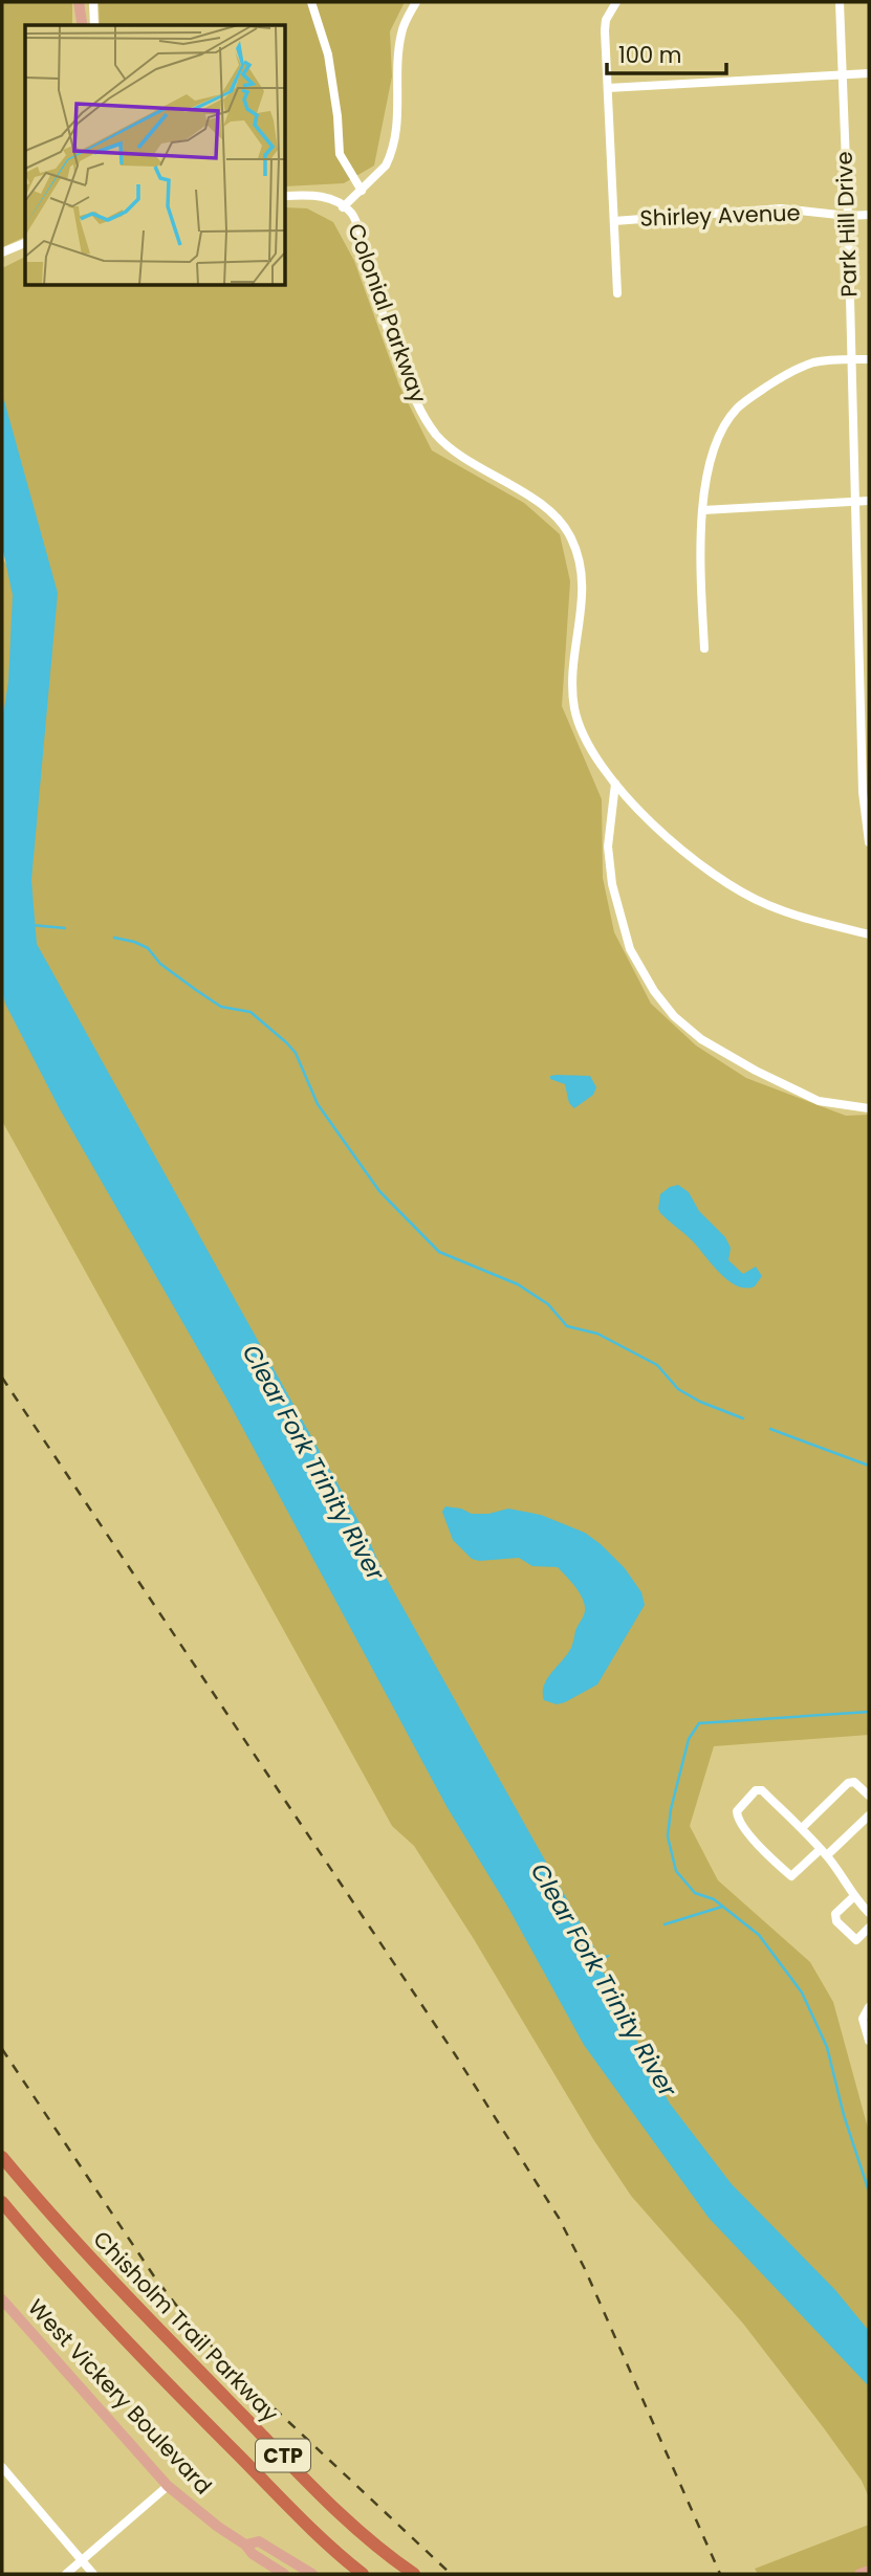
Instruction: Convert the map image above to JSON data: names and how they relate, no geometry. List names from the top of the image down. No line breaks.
{"streets":{"highway":["Chisholm Trail Parkway","CTP"],"main road":["West Vickery Boulevard"],"street":["Shirley Avenue","Park Hill Drive","Colonial Parkway"]},"crossings":[["Shirley Avenue","Park Hill Drive"]],"water":["Clear Fork Trinity River"],"scale_bar":"100 m"}
